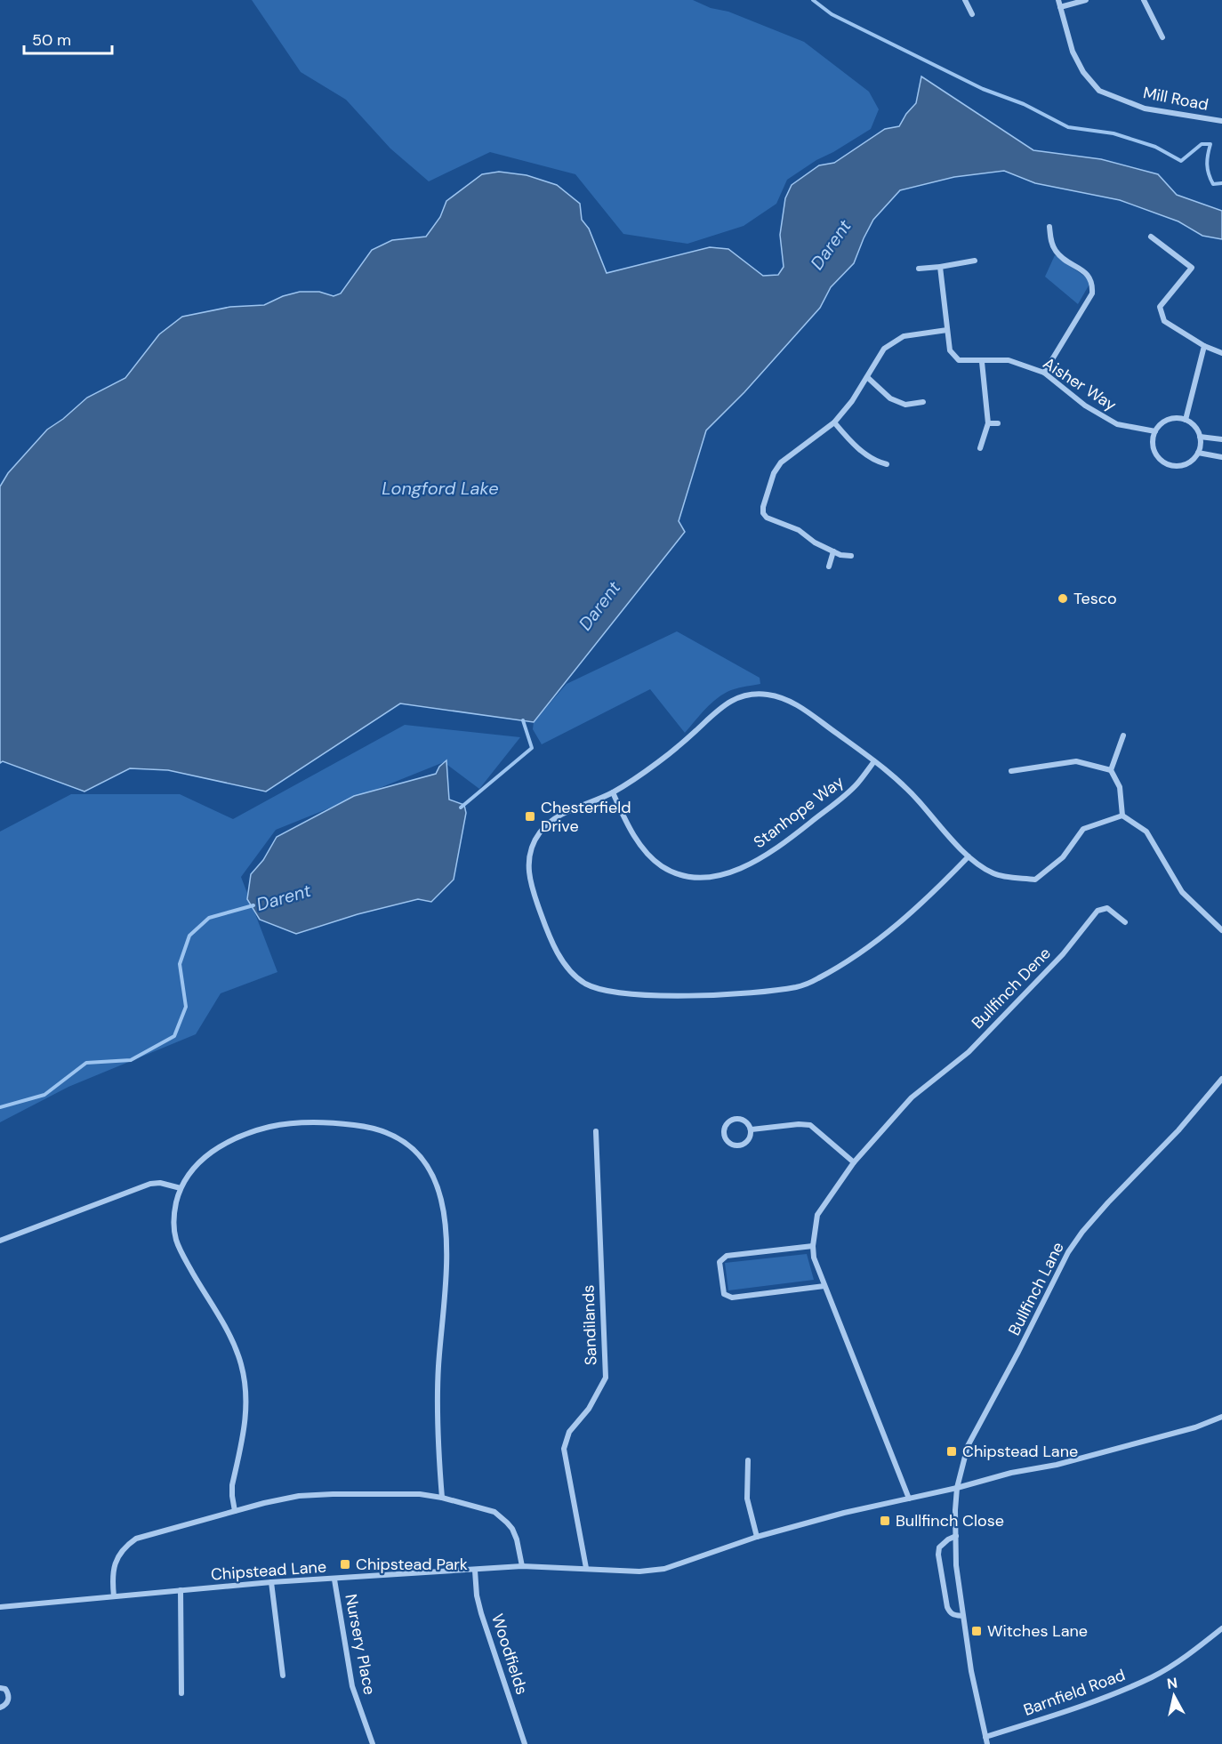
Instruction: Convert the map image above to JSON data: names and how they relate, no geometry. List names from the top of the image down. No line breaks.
{"streets":{"street":["Mill Road","Aisher Way","Stanhope Way","Bullfinch Dene","Bullfinch Lane","Sandilands","Chipstead Lane","Nursery Place","Woodfields","Barnfield Road"]},"crossings":[["Bullfinch Lane","Chipstead Lane"],["Sandilands","Chipstead Lane"],["Chipstead Lane","Nursery Place"],["Chipstead Lane","Woodfields"]],"water":["Darent","Longford Lake"],"places":{"other":["Tesco"],"transit":["Chesterfield Drive","Chipstead Lane","Bullfinch Close","Chipstead Park","Witches Lane"]},"scale_bar":"50 m","north":"top"}
